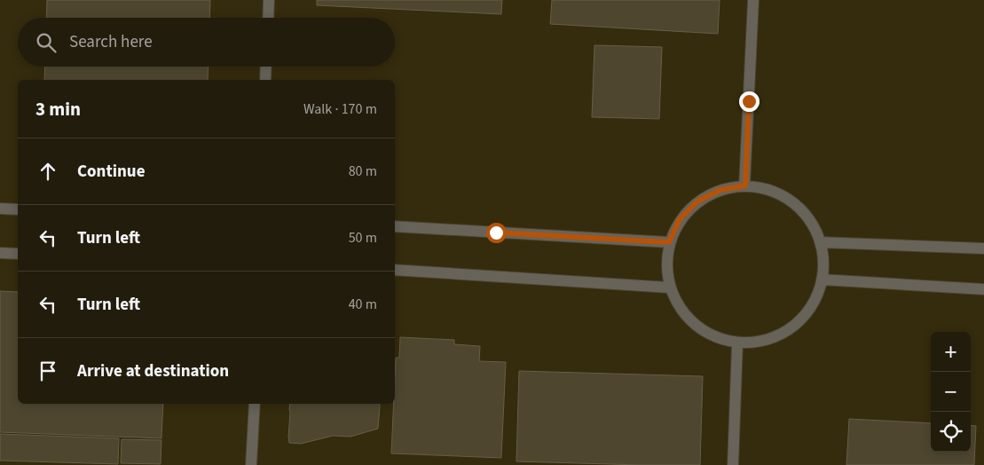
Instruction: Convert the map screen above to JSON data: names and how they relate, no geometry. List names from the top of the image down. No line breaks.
{"page":{"search":"Search here","heading":["3 min","Walk · 170 m"],"list":[["Continue","80 m"],["Turn left","50 m"],["Turn left","40 m"],"Arrive at destination"],"map_buttons":["+","−"]}}
